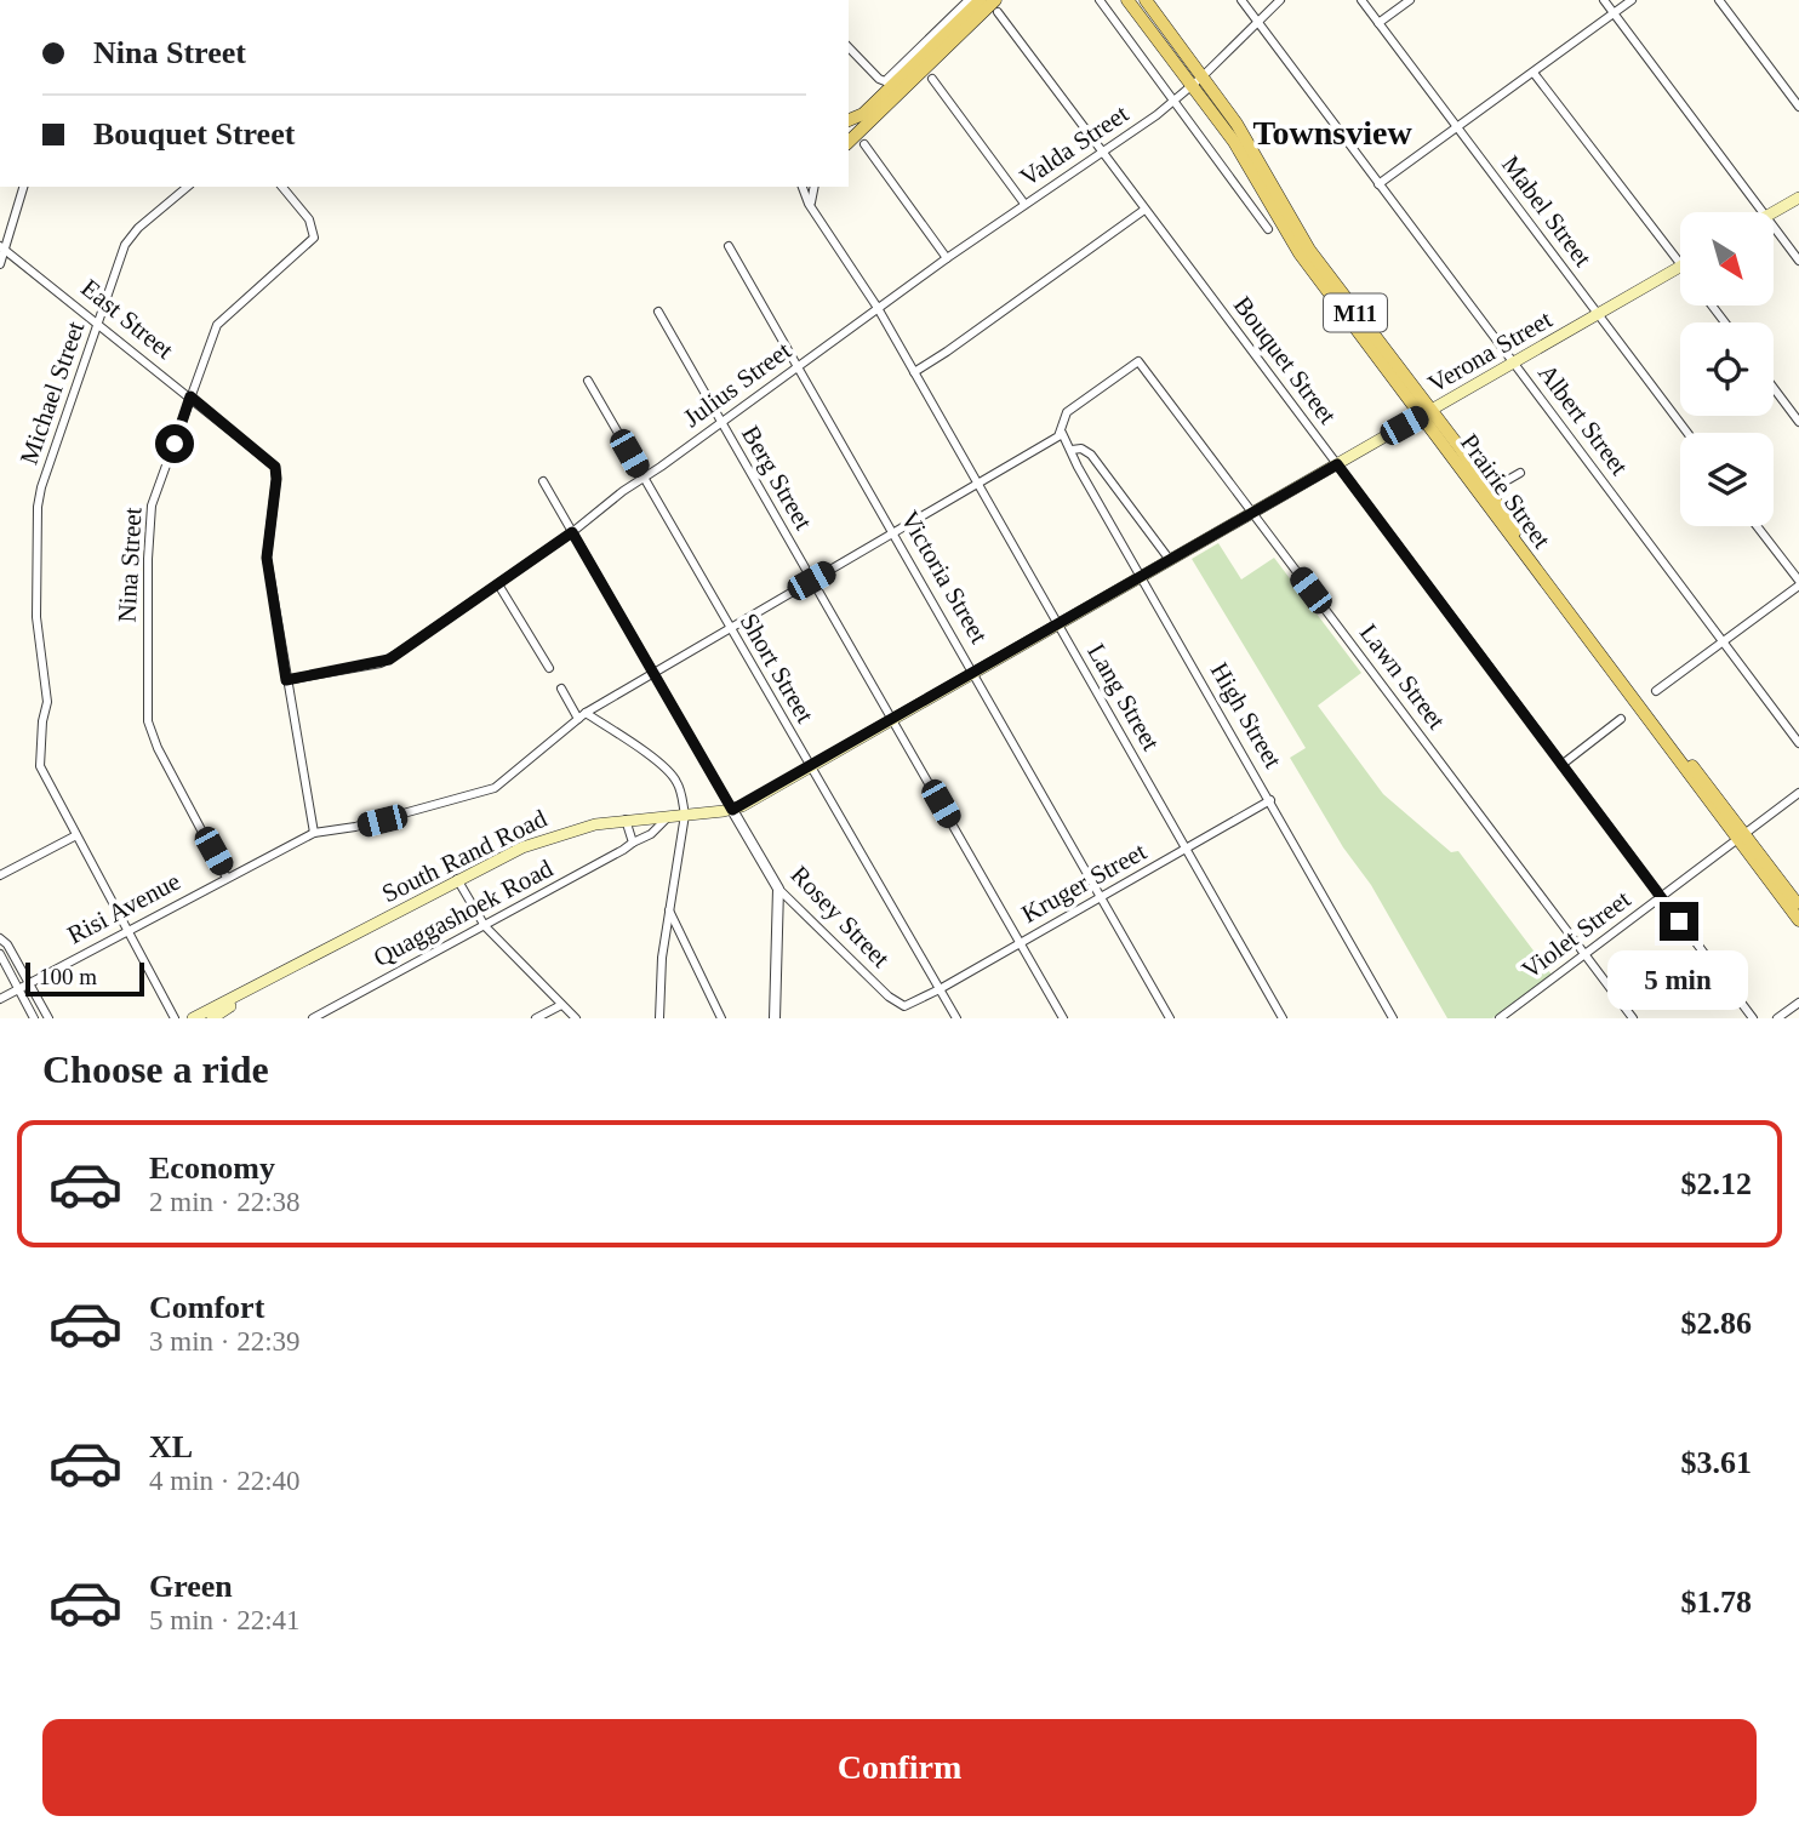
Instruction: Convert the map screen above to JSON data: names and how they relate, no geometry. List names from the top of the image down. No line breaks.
{"streets":{"main road":["M11","Verona Street","Prairie Street","South Rand Road"],"street":["Valda Street","Mabel Street","East Street","Bouquet Street","Julius Street","Michael Street","Albert Street","Berg Street","Nina Street","Victoria Street","Short Street","Lawn Street","Lang Street","High Street","Kruger Street","Risi Avenue","Quaggashoek Road","Rosey Street","Violet Street"]},"crossings":[["Valda Street","Bouquet Street"],["Valda Street","Julius Street"],["Valda Street","Albert Street"],["Valda Street","Prairie Street"],["Valda Street","Lang Street"],["Mabel Street","Verona Street"],["East Street","Julius Street"],["East Street","Michael Street"],["East Street","Nina Street"],["Verona Street","Bouquet Street"],["Verona Street","Albert Street"],["Verona Street","Berg Street"],["Verona Street","Prairie Street"],["Verona Street","Victoria Street"],["Verona Street","Short Street"],["Verona Street","Lawn Street"],["Verona Street","Lang Street"],["Verona Street","High Street"],["Verona Street","South Rand Road"],["Verona Street","Rosey Street"],["Bouquet Street","Violet Street"],["Julius Street","Berg Street"],["Julius Street","Victoria Street"],["Julius Street","Short Street"],["Julius Street","Lang Street"],["Julius Street","Rosey Street"],["Michael Street","Risi Avenue"],["Berg Street","Kruger Street"],["Berg Street","Risi Avenue"],["Prairie Street","Violet Street"],["Nina Street","Risi Avenue"],["Victoria Street","Kruger Street"],["Victoria Street","Risi Avenue"],["Short Street","Kruger Street"],["Short Street","Risi Avenue"],["Lawn Street","High Street"],["Lawn Street","Risi Avenue"],["Lawn Street","Violet Street"],["Lang Street","Kruger Street"],["Lang Street","Risi Avenue"],["High Street","Kruger Street"],["High Street","Risi Avenue"],["South Rand Road","Quaggashoek Road"],["South Rand Road","Rosey Street"],["Kruger Street","Rosey Street"],["Risi Avenue","Rosey Street"]],"districts":["Townsview"],"scale_bar":"100 m","north":"bottom right","page":{"banner":["Nina Street","Bouquet Street"],"bubble":"5 min","scale":"100 m","heading":"Choose a ride","list":[{"name":"Economy","note":"2 min · 22:38","value":"$2.12"},{"name":"Comfort","note":"3 min · 22:39","value":"$2.86"},{"name":"XL","note":"4 min · 22:40","value":"$3.61"},{"name":"Green","note":"5 min · 22:41","value":"$1.78"}],"buttons":"Confirm"}}
